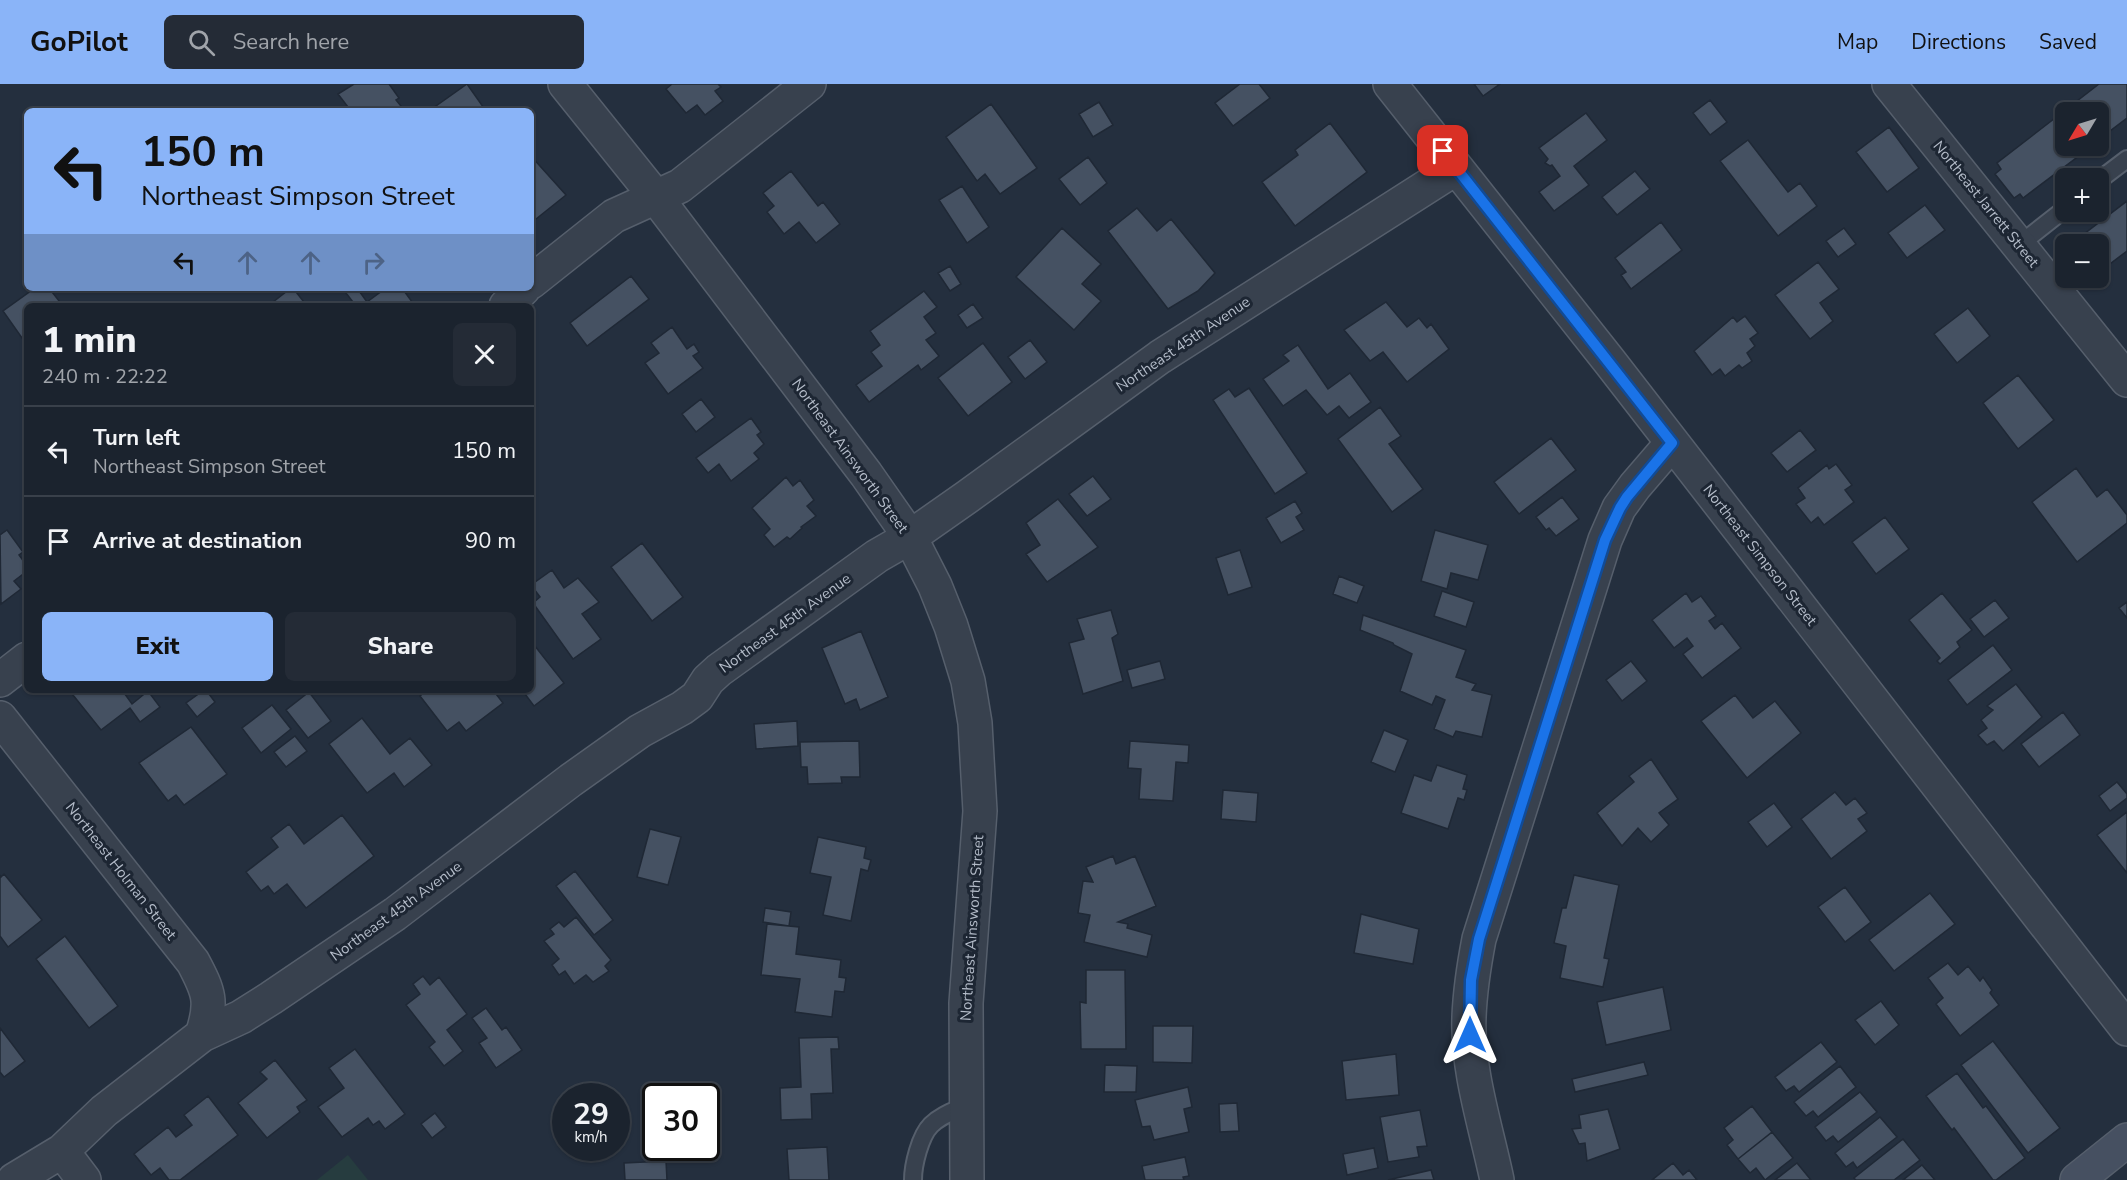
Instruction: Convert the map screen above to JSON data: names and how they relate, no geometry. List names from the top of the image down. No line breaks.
{"streets":{"street":["Northeast Jarrett Street","Northeast 45th Avenue","Northeast Ainsworth Street","Northeast Simpson Street","Northeast Holman Street"]},"crossings":[["Northeast 45th Avenue","Northeast Ainsworth Street"],["Northeast 45th Avenue","Northeast Simpson Street"],["Northeast 45th Avenue","Northeast Holman Street"]],"north":"bottom left","page":{"header":"GoPilot","search":"Search here","nav":["Map","Directions","Saved"],"map_buttons":["+","−"],"turn":["150 m","Northeast Simpson Street"],"heading":["1 min","240 m · 22:22"],"list":[{"name":"Turn left","note":"Northeast Simpson Street","value":"150 m"},{"name":"Arrive at destination","value":"90 m"}],"buttons":["Exit","Share"],"speed":"29 km/h","limit":"30"}}
